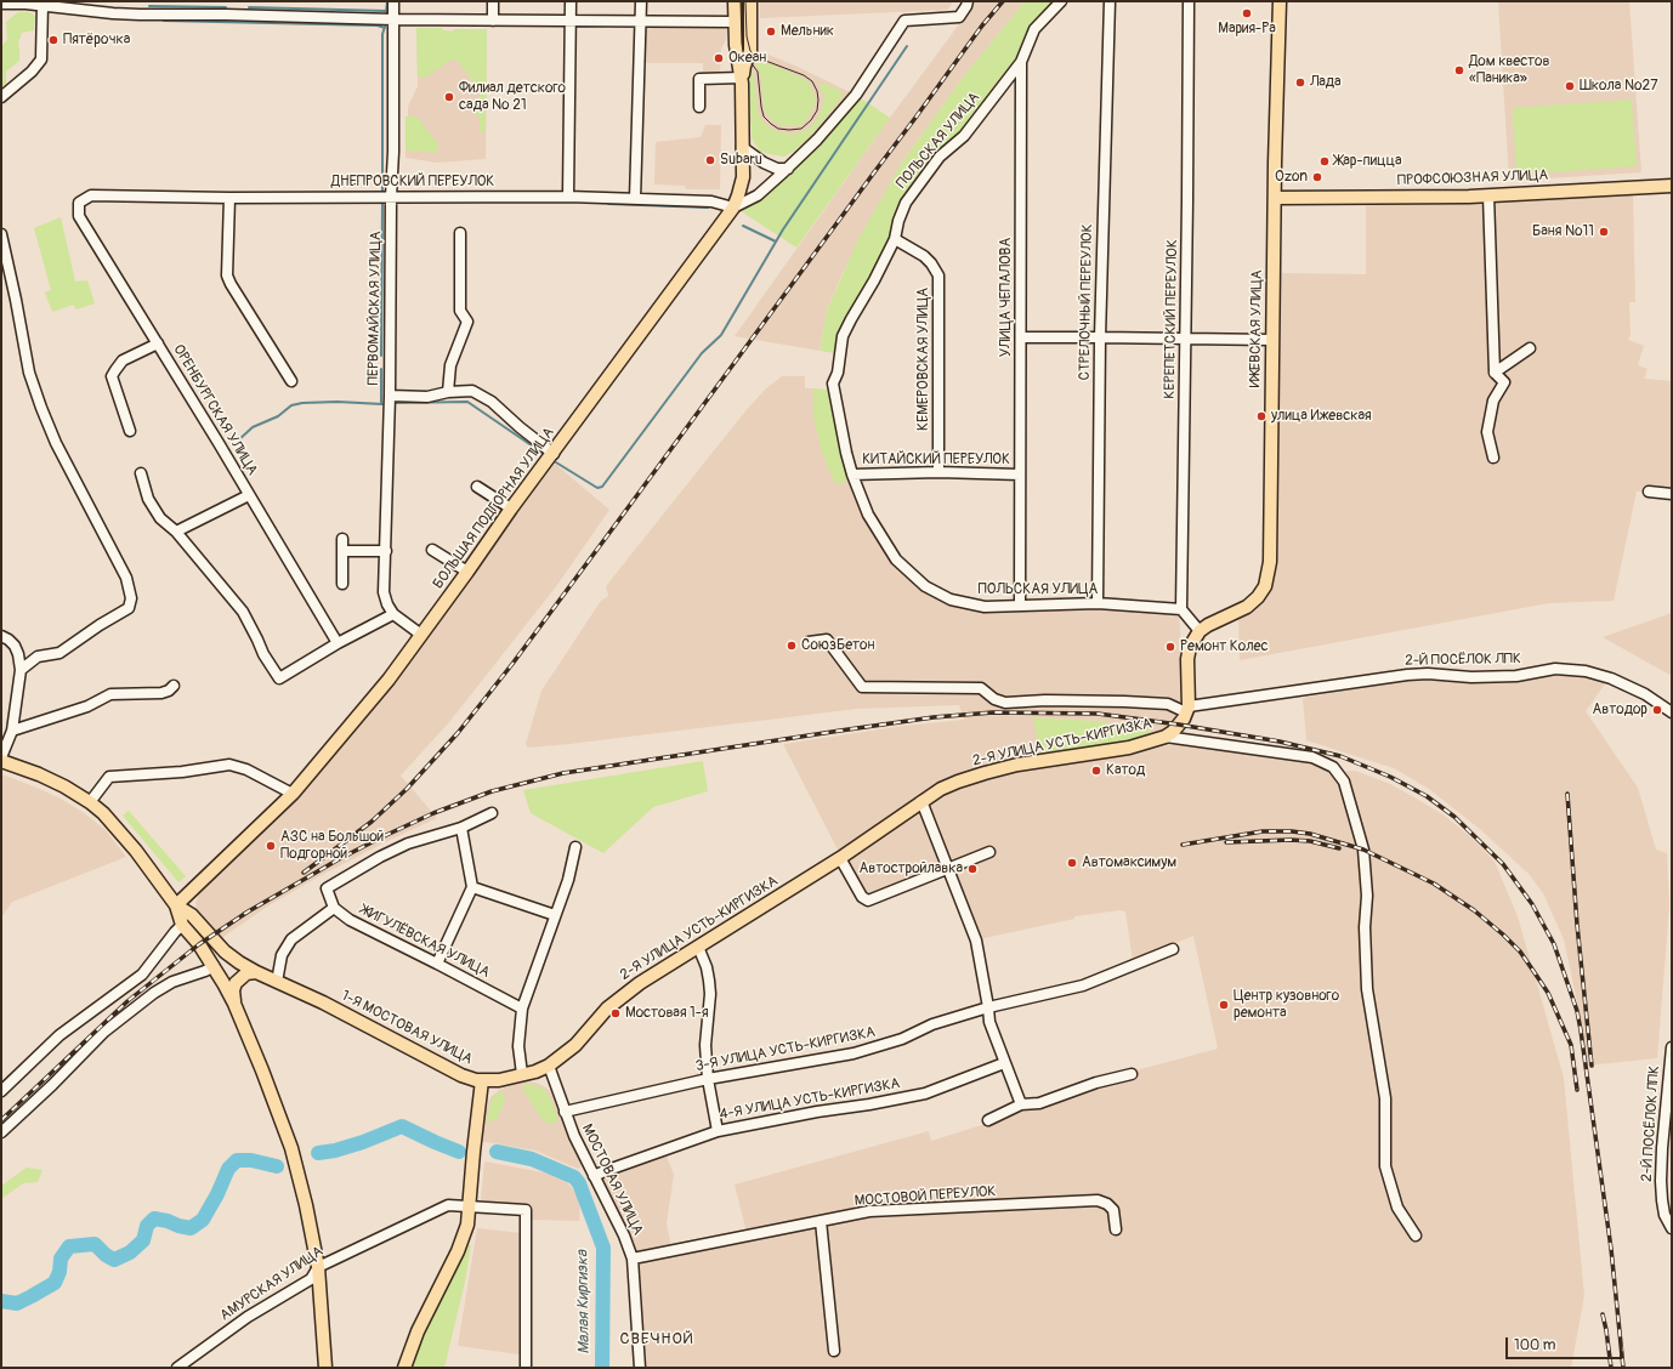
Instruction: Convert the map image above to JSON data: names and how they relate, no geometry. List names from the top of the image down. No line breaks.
{"streets":{"main road":["ПРОФСОЮЗНАЯ УЛИЦА","ИЖЕВСКАЯ УЛИЦА","БОЛЬШАЯ ПОДГОРНАЯ УЛИЦА","2-Я УЛИЦА УСТЬ-КИРГИЗКА","1-Я МОСТОВАЯ УЛИЦА"],"street":["ПОЛЬСКАЯ УЛИЦА","ДНЕПРОВСКИЙ ПЕРЕУЛОК","УЛИЦА ЧЕПАЛОВА","СТРЕЛОЧНЫЙ ПЕРЕУЛОК","ПЕРВОМАЙСКАЯ УЛИЦА","КЕРЕПЕТСКИЙ ПЕРЕУЛОК","КЕМЕРОВСКАЯ УЛИЦА","ОРЕНБУРГСКАЯ УЛИЦА","КИТАЙСКИЙ ПЕРЕУЛОК","2-Й ПОСЁЛОК ЛПК","ЖИГУЛЁВСКАЯ УЛИЦА","3-Я УЛИЦА УСТЬ-КИРГИЗКА","4-Я УЛИЦА УСТЬ-КИРГИЗКА","МОСТОВАЯ УЛИЦА","МОСТОВОЙ ПЕРЕУЛОК","АМУРСКАЯ УЛИЦА"]},"crossings":[["ПОЛЬСКАЯ УЛИЦА","УЛИЦА ЧЕПАЛОВА"],["ПОЛЬСКАЯ УЛИЦА","СТРЕЛОЧНЫЙ ПЕРЕУЛОК"],["ПОЛЬСКАЯ УЛИЦА","КЕРЕПЕТСКИЙ ПЕРЕУЛОК"],["ПОЛЬСКАЯ УЛИЦА","КЕМЕРОВСКАЯ УЛИЦА"],["ПОЛЬСКАЯ УЛИЦА","КИТАЙСКИЙ ПЕРЕУЛОК"],["ПРОФСОЮЗНАЯ УЛИЦА","ИЖЕВСКАЯ УЛИЦА"],["ДНЕПРОВСКИЙ ПЕРЕУЛОК","ПЕРВОМАЙСКАЯ УЛИЦА"],["ДНЕПРОВСКИЙ ПЕРЕУЛОК","ОРЕНБУРГСКАЯ УЛИЦА"],["ДНЕПРОВСКИЙ ПЕРЕУЛОК","БОЛЬШАЯ ПОДГОРНАЯ УЛИЦА"],["УЛИЦА ЧЕПАЛОВА","КИТАЙСКИЙ ПЕРЕУЛОК"],["КЕМЕРОВСКАЯ УЛИЦА","КИТАЙСКИЙ ПЕРЕУЛОК"],["БОЛЬШАЯ ПОДГОРНАЯ УЛИЦА","1-Я МОСТОВАЯ УЛИЦА"],["2-Я УЛИЦА УСТЬ-КИРГИЗКА","1-Я МОСТОВАЯ УЛИЦА"],["2-Я УЛИЦА УСТЬ-КИРГИЗКА","МОСТОВАЯ УЛИЦА"],["1-Я МОСТОВАЯ УЛИЦА","МОСТОВАЯ УЛИЦА"],["3-Я УЛИЦА УСТЬ-КИРГИЗКА","МОСТОВАЯ УЛИЦА"],["4-Я УЛИЦА УСТЬ-КИРГИЗКА","МОСТОВАЯ УЛИЦА"],["МОСТОВАЯ УЛИЦА","МОСТОВОЙ ПЕРЕУЛОК"]],"districts":["СВЕЧНОЙ"],"water":["Малая Киргизка"],"places":["Мария-Ра","Мельник","Пятёрочка","Океан","Дом квестов «Паника»","Лада","Школа №27","Филиал детского сада № 21","Subaru","Жар-пицца","Ozon","Баня №11","улица Ижевская","СоюзБетон","Ремонт Колес","Автодор","Катод","АЗС на Большой Подгорной","Автомаксимум","Автостройлавка","Центр кузовного ремонта","Мостовая 1-я"],"scale_bar":"100 m"}
